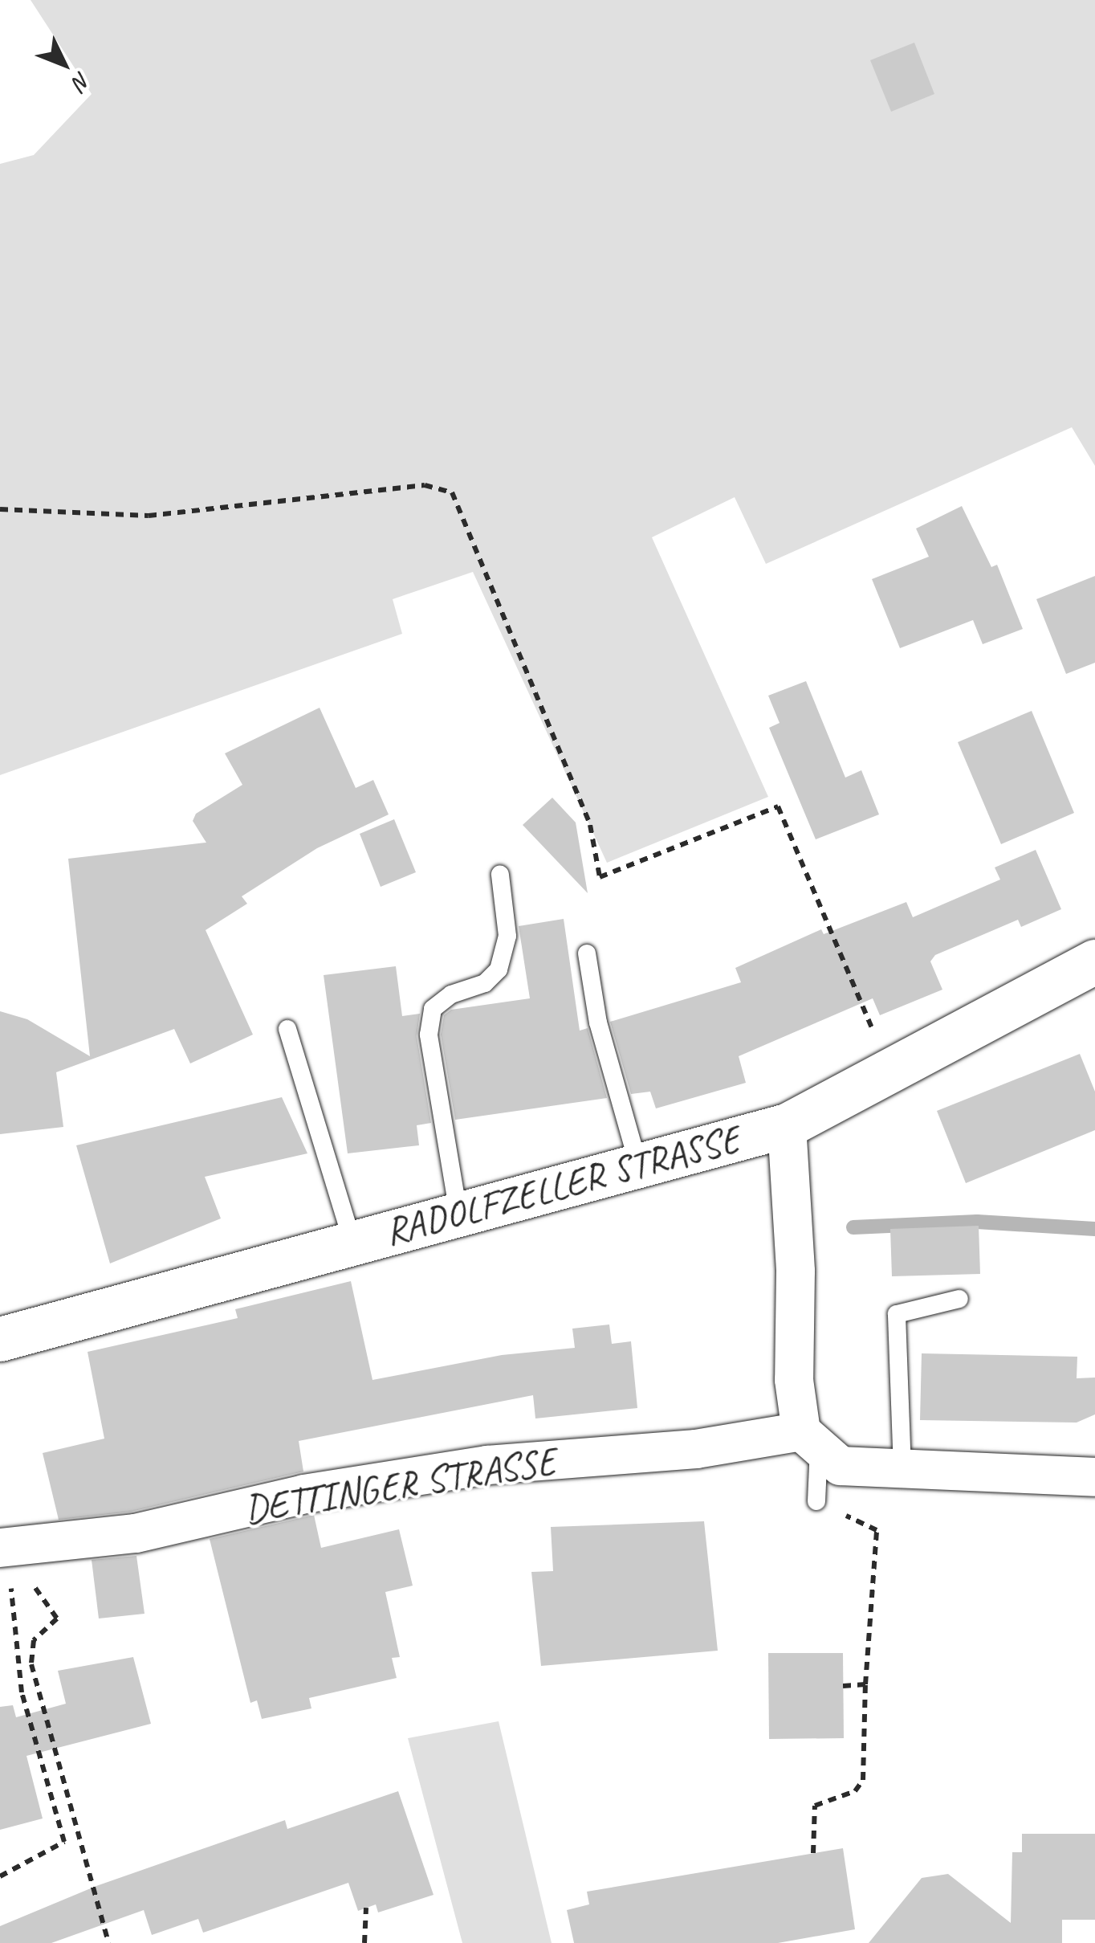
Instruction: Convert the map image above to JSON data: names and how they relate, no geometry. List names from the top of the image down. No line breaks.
{"streets":{"main road":["RADOLFZELLER STRASSE"],"street":["DETTINGER STRASSE"]},"north":"bottom right"}
